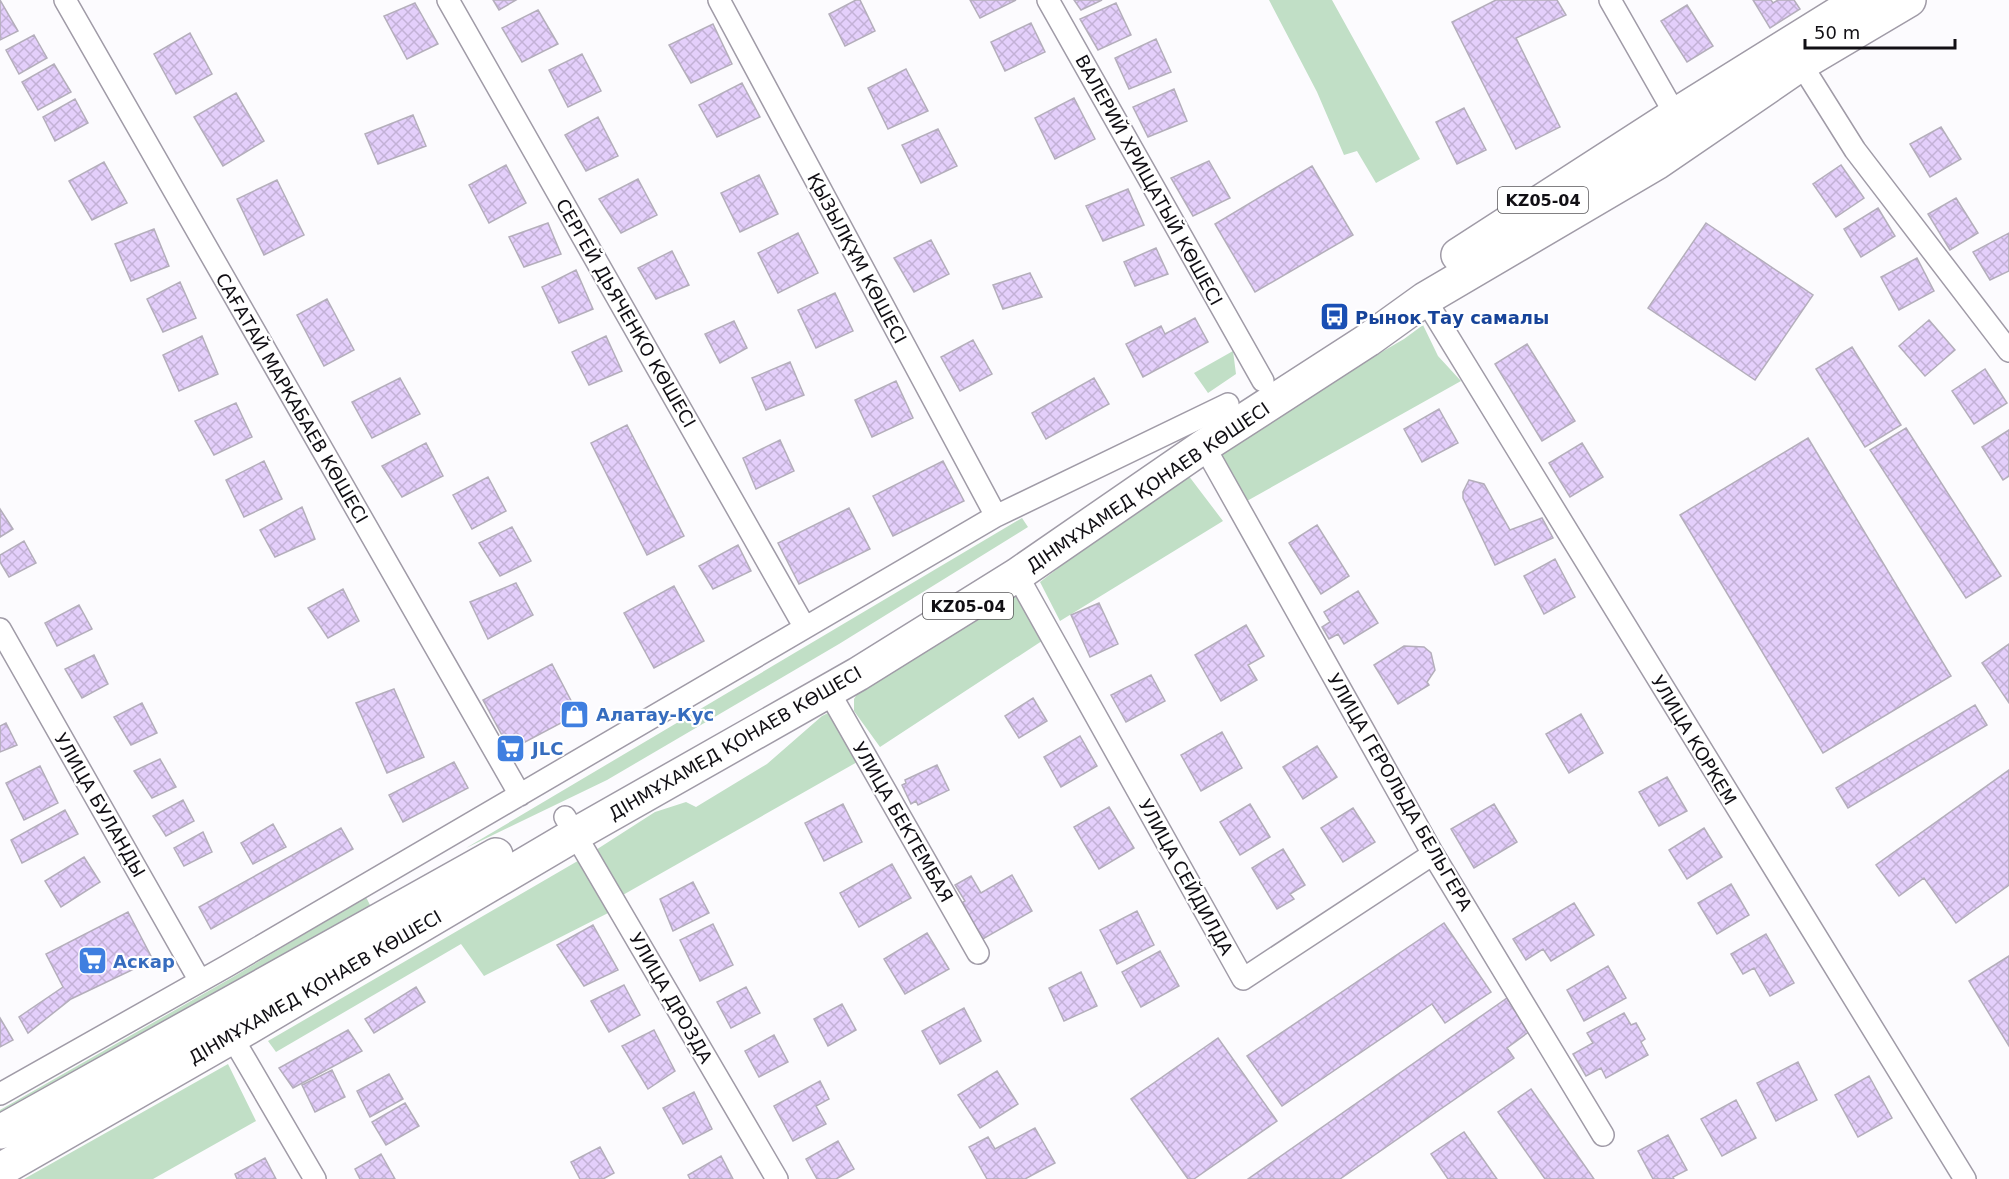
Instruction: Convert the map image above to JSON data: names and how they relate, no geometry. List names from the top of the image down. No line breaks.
{"streets":{"main road":["KZ05-04","ДІНМҰХАМЕД ҚОНАЕВ КӨШЕСІ"],"street":["ВАЛЕРИЙ ХРИЩАТЫЙ КӨШЕСІ","ҚЫЗЫЛҚҰМ КӨШЕСІ","СЕРГЕЙ ДЬЯЧЕНКО КӨШЕСІ","САҒАТАЙ МАРКАБАЕВ КӨШЕСІ","УЛИЦА КОРКЕМ","УЛИЦА ГЕРОЛЬДА БЕЛЬГЕРА","УЛИЦА БУЛАНДЫ","УЛИЦА БЕКТЕМБАЯ","УЛИЦА СЕЙДИЛДА","УЛИЦА ДРОЗДА"]},"crossings":[["ВАЛЕРИЙ ХРИЩАТЫЙ КӨШЕСІ","ДІНМҰХАМЕД ҚОНАЕВ КӨШЕСІ"],["ДІНМҰХАМЕД ҚОНАЕВ КӨШЕСІ","УЛИЦА КОРКЕМ"],["ДІНМҰХАМЕД ҚОНАЕВ КӨШЕСІ","УЛИЦА ГЕРОЛЬДА БЕЛЬГЕРА"],["ДІНМҰХАМЕД ҚОНАЕВ КӨШЕСІ","УЛИЦА БЕКТЕМБАЯ"],["ДІНМҰХАМЕД ҚОНАЕВ КӨШЕСІ","УЛИЦА СЕЙДИЛДА"],["ДІНМҰХАМЕД ҚОНАЕВ КӨШЕСІ","УЛИЦА ДРОЗДА"],["УЛИЦА ГЕРОЛЬДА БЕЛЬГЕРА","УЛИЦА СЕЙДИЛДА"]],"places":{"bus stop":["Рынок Тау самалы"],"shop":["Алатау-Кус"],"supermarket":["JLC","Аскар"]},"scale_bar":"50 m"}
